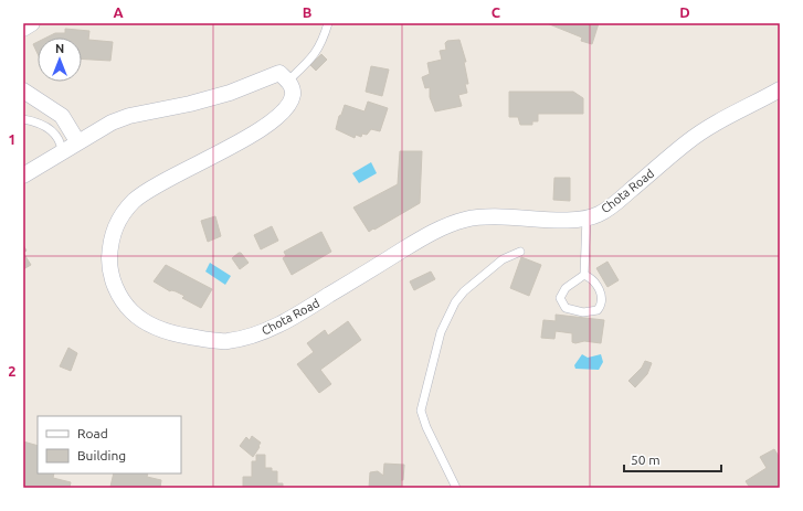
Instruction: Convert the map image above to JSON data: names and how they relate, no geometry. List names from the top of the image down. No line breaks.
{"streets":{"street":["Chota Road"]},"legend":["Road","Building"],"scale_bar":"50 m","north":"top","grid":{"columns":["A","B","C","D"],"rows":["1","2"]}}
